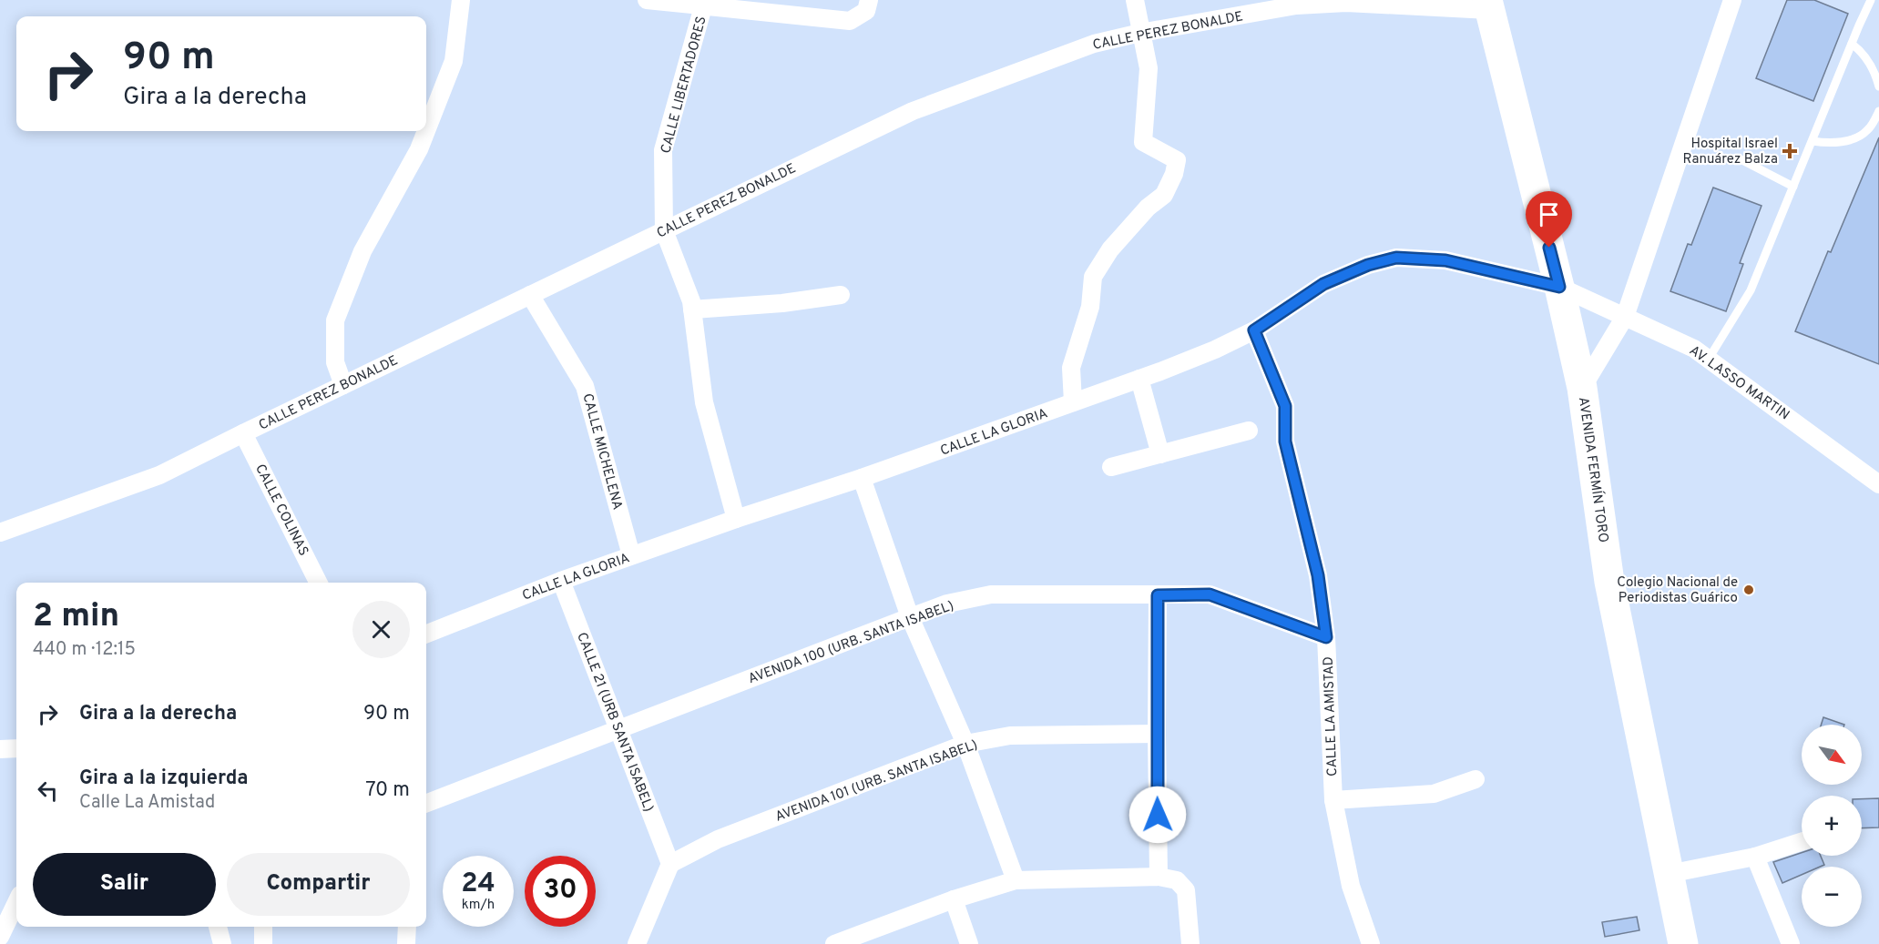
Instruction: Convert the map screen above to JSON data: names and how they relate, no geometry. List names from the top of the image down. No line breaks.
{"streets":{"highway":["AVENIDA FERMÍN TORO"],"street":["CALLE PEREZ BONALDE","CALLE LIBERTADORES","AV. LASSO MARTIN","CALLE LA GLORIA","CALLE MICHELENA","CALLE COLINAS","AVENIDA 100 (URB. SANTA ISABEL)","CALLE LA AMISTAD","CALLE 21 (URB SANTA ISABEL)","AVENIDA 101 (URB. SANTA ISABEL)"]},"crossings":[["CALLE PEREZ BONALDE","CALLE LIBERTADORES"],["CALLE PEREZ BONALDE","CALLE MICHELENA"],["CALLE PEREZ BONALDE","AVENIDA FERMÍN TORO"],["CALLE PEREZ BONALDE","CALLE COLINAS"],["CALLE LIBERTADORES","CALLE LA GLORIA"],["AV. LASSO MARTIN","CALLE LA GLORIA"],["AV. LASSO MARTIN","AVENIDA FERMÍN TORO"],["CALLE LA GLORIA","CALLE MICHELENA"],["CALLE LA GLORIA","AVENIDA FERMÍN TORO"],["CALLE LA GLORIA","CALLE LA AMISTAD"],["CALLE LA GLORIA","CALLE 21 (URB SANTA ISABEL)"],["AVENIDA 100 (URB. SANTA ISABEL)","CALLE LA AMISTAD"],["AVENIDA 100 (URB. SANTA ISABEL)","CALLE 21 (URB SANTA ISABEL)"],["CALLE 21 (URB SANTA ISABEL)","AVENIDA 101 (URB. SANTA ISABEL)"]],"places":{"health":["Hospital Israel Ranuárez Balza"],"other":["Colegio Nacional de Periodistas Guárico"]},"north":"bottom right","page":{"turn":["90 m","Gira a la derecha"],"heading":["2 min","440 m · 12:15"],"list":[{"name":"Gira a la derecha","value":"90 m"},{"name":"Gira a la izquierda","note":"Calle La Amistad","value":"70 m"}],"map_buttons":["+","−"],"buttons":["Salir","Compartir"],"speed":"24 km/h","limit":"30"}}
